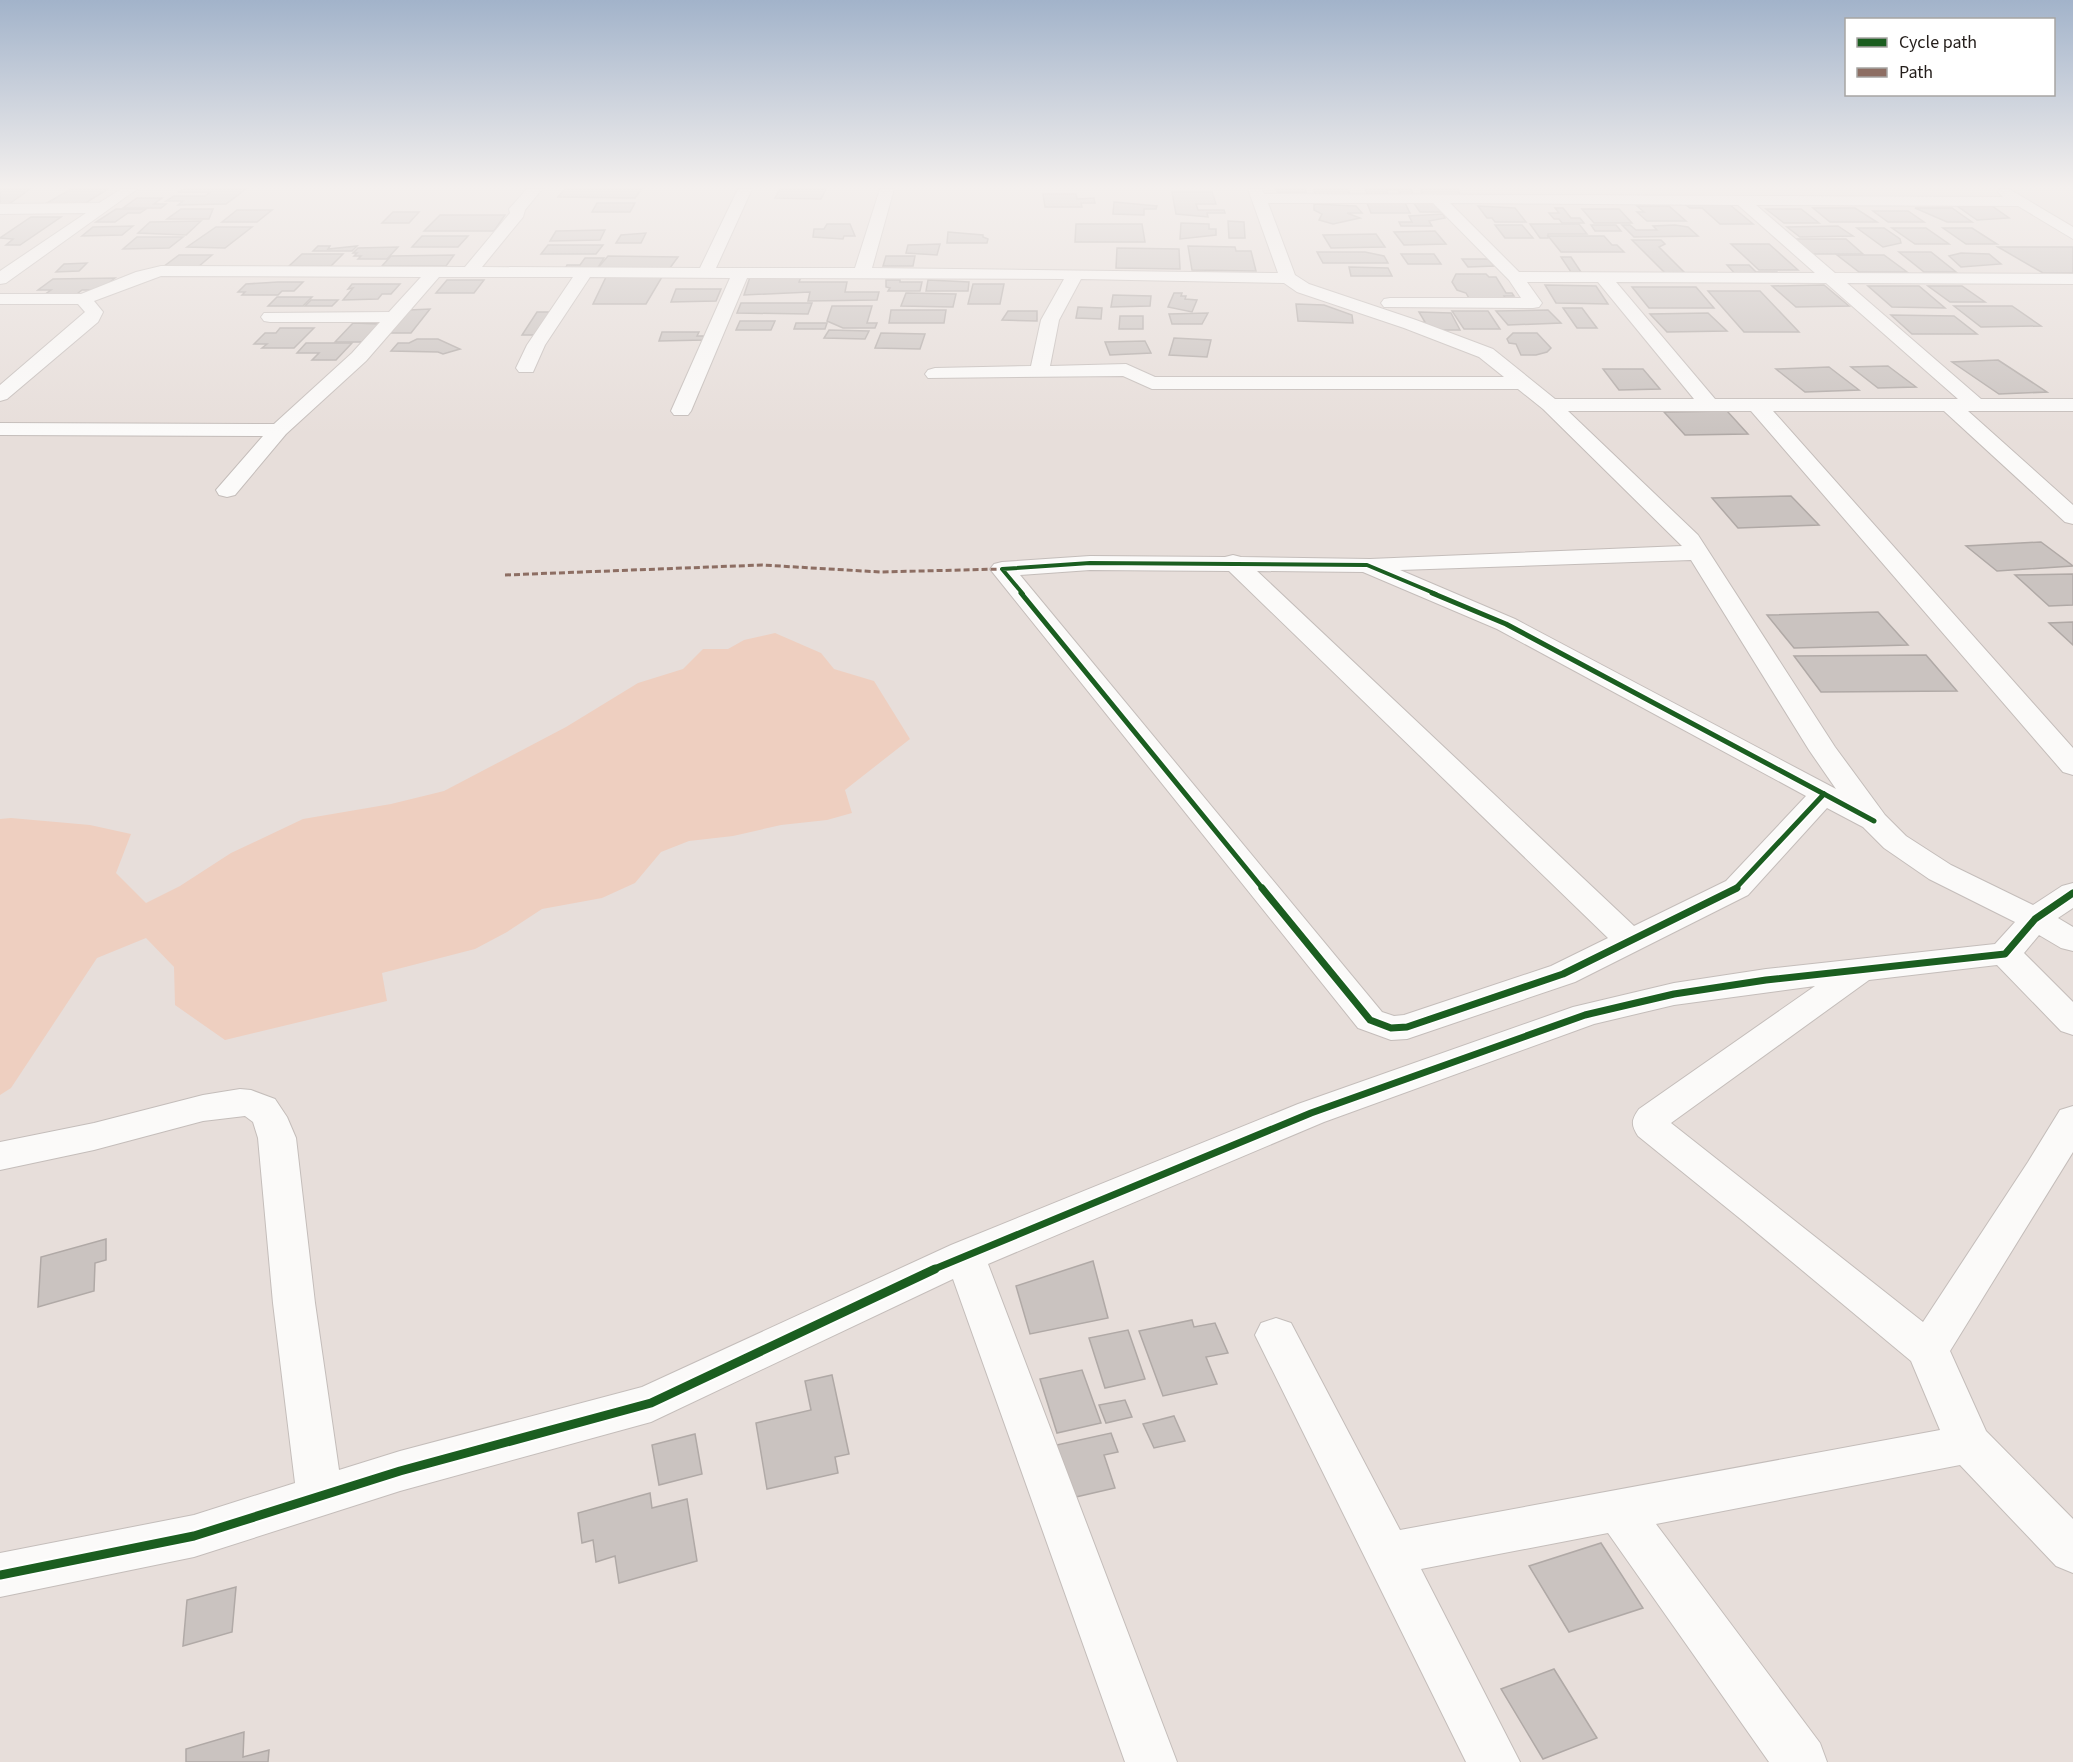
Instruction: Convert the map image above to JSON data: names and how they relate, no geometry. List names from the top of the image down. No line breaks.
{"legend":["Cycle path","Path"]}
